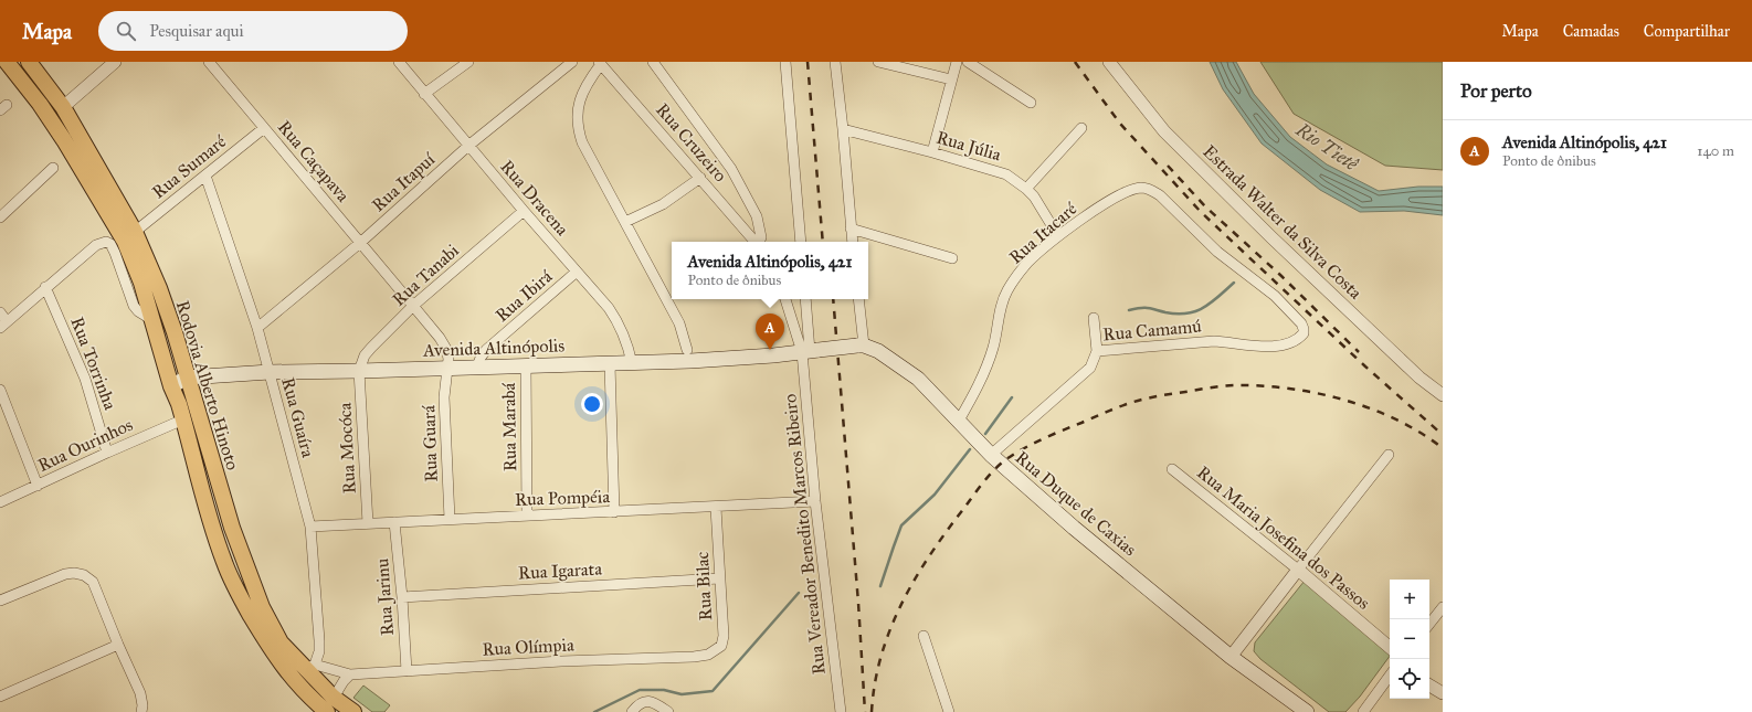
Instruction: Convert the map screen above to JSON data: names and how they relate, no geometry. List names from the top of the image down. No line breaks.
{"streets":{"main road":["Avenida Altinópolis","Rodovia Alberto Hinoto","Rua Duque de Caxias"],"street":["Rua Cruzeiro","Rua Júlia","Rua Caçapava","Rua Sumaré","Rua Itapuí","Rua Dracena","Estrada Walter da Silva Costa","Rua Itacaré","Rua Tanabi","Rua Ibirá","Rua Camamú","Rua Torrinha","Rua Guaíra","Rua Marabá","Rua Guará","Rua Ourinhos","Rua Mocóca","Rua Pompéia","Rua Vereador Benedito Marcos Ribeiro","Rua Maria Josefina dos Passos","Rua Igarata","Rua Bilac","Rua Jarinu","Rua Olímpia"]},"crossings":[["Rua Júlia","Rua Itacaré"],["Rua Caçapava","Rua Sumaré"],["Rua Caçapava","Rua Itapuí"],["Rua Caçapava","Rua Tanabi"],["Rua Caçapava","Avenida Altinópolis"],["Rua Caçapava","Rua Guará"],["Rua Sumaré","Rodovia Alberto Hinoto"],["Rua Sumaré","Rua Guaíra"],["Rua Itapuí","Rua Dracena"],["Rua Itapuí","Rua Guaíra"],["Rua Dracena","Rua Tanabi"],["Rua Dracena","Rua Ibirá"],["Rua Dracena","Avenida Altinópolis"],["Rua Itacaré","Rua Camamú"],["Rua Itacaré","Rua Duque de Caxias"],["Rua Tanabi","Avenida Altinópolis"],["Rua Tanabi","Rua Mocóca"],["Rua Ibirá","Avenida Altinópolis"],["Rua Camamú","Rua Duque de Caxias"],["Avenida Altinópolis","Rodovia Alberto Hinoto"],["Avenida Altinópolis","Rua Guaíra"],["Avenida Altinópolis","Rua Marabá"],["Avenida Altinópolis","Rua Guará"],["Avenida Altinópolis","Rua Mocóca"],["Avenida Altinópolis","Rua Vereador Benedito Marcos Ribeiro"],["Rua Torrinha","Rua Ourinhos"],["Rodovia Alberto Hinoto","Rua Guaíra"],["Rodovia Alberto Hinoto","Rua Ourinhos"],["Rodovia Alberto Hinoto","Rua Olímpia"],["Rua Guaíra","Rua Pompéia"],["Rua Guaíra","Rua Olímpia"],["Rua Marabá","Rua Pompéia"],["Rua Guará","Rua Pompéia"],["Rua Mocóca","Rua Pompéia"],["Rua Pompéia","Rua Vereador Benedito Marcos Ribeiro"],["Rua Pompéia","Rua Bilac"],["Rua Pompéia","Rua Jarinu"],["Rua Igarata","Rua Bilac"],["Rua Igarata","Rua Jarinu"],["Rua Bilac","Rua Olímpia"],["Rua Jarinu","Rua Olímpia"]],"water":["Rio Tietê"],"page":{"header":"Mapa","search":"Pesquisar aqui","nav":["Mapa","Camadas","Compartilhar"],"heading":"Por perto","list":[{"mark":"A","name":"Avenida Altinópolis, 421","note":"Ponto de ônibus","value":"140 m"}],"popup":["Avenida Altinópolis, 421","Ponto de ônibus"],"pins":"A","map_buttons":["+","−"]}}
